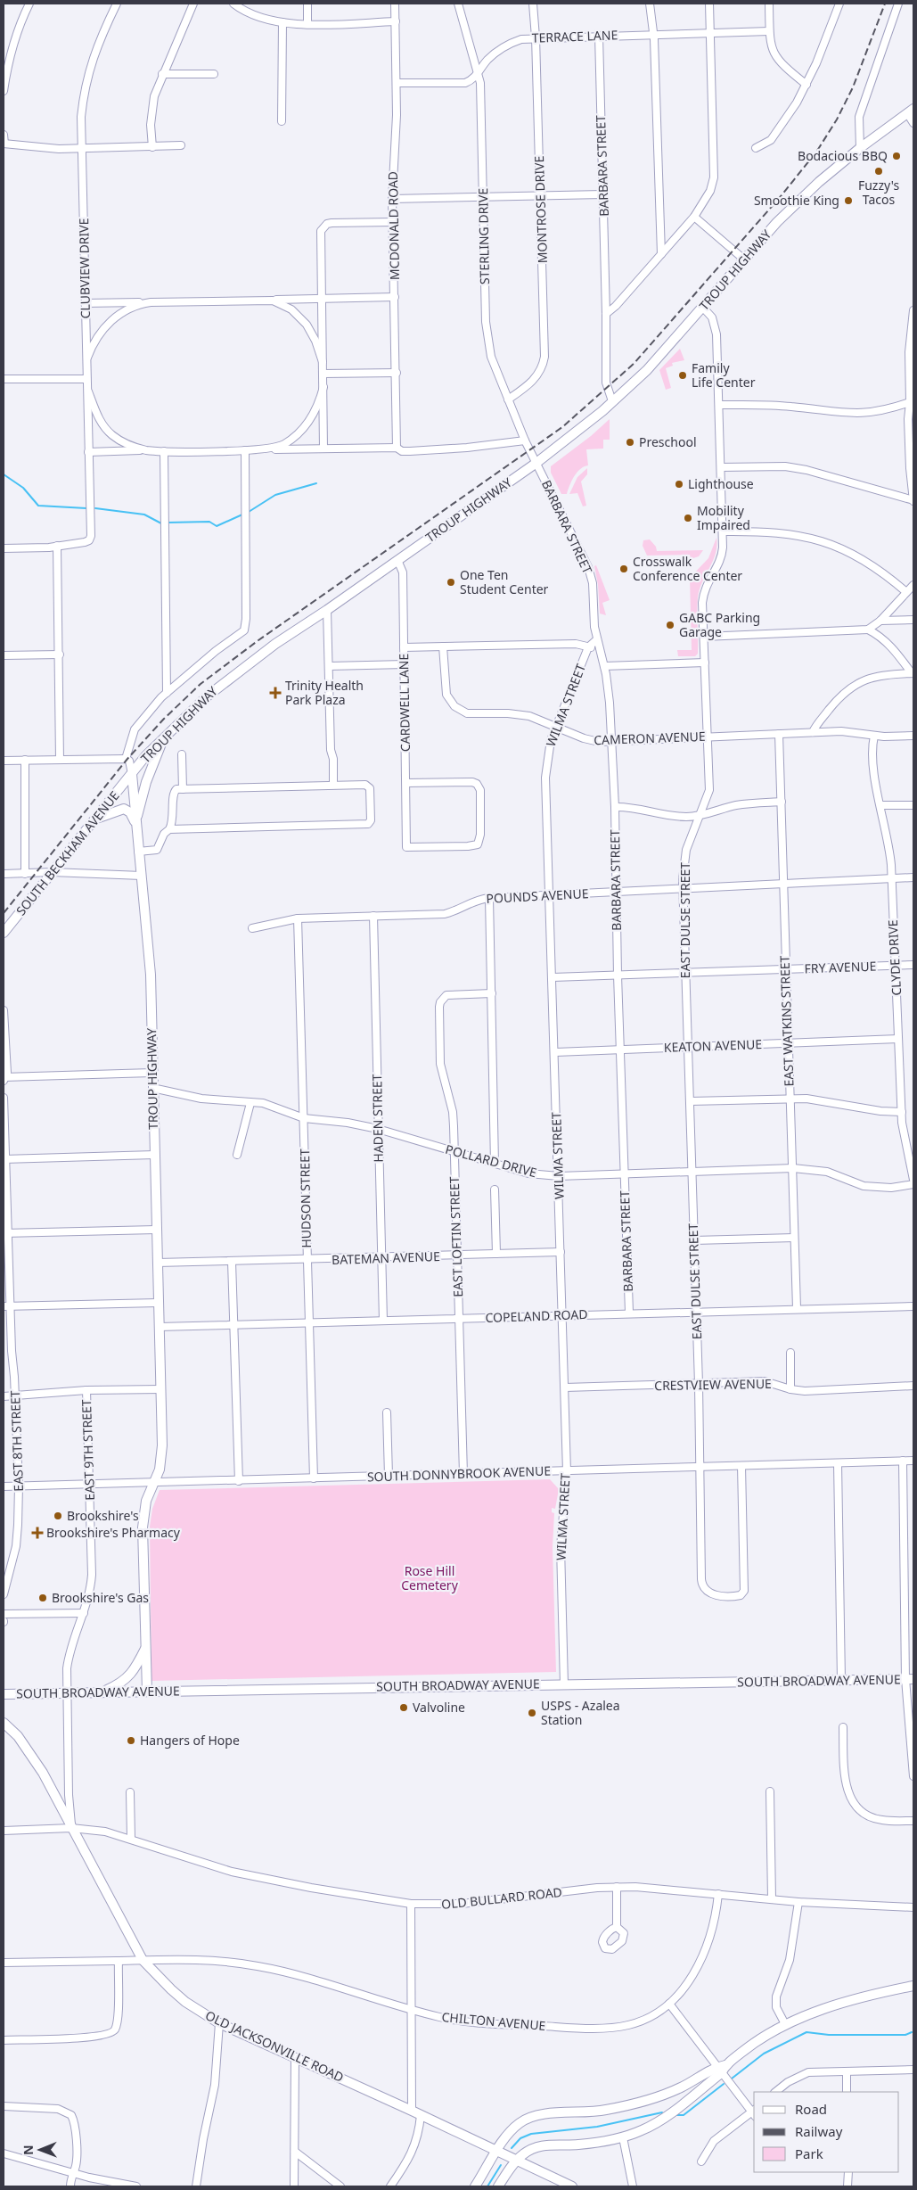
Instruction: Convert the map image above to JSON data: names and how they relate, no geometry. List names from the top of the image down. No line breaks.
{"streets":{"main road":["TROUP HIGHWAY","SOUTH BECKHAM AVENUE","SOUTH BROADWAY AVENUE","OLD JACKSONVILLE ROAD"],"street":["TERRACE LANE","BARBARA STREET","MONTROSE DRIVE","MCDONALD ROAD","STERLING DRIVE","CLUBVIEW DRIVE","CARDWELL LANE","WILMA STREET","CAMERON AVENUE","POUNDS AVENUE","EAST DULSE STREET","CLYDE DRIVE","FRY AVENUE","EAST WATKINS STREET","KEATON AVENUE","HADEN STREET","POLLARD DRIVE","HUDSON STREET","EAST LOFTIN STREET","BATEMAN AVENUE","COPELAND ROAD","CRESTVIEW AVENUE","EAST 8TH STREET","EAST 9TH STREET","SOUTH DONNYBROOK AVENUE","OLD BULLARD ROAD","CHILTON AVENUE"]},"crossings":[["TERRACE LANE","BARBARA STREET"],["TERRACE LANE","MONTROSE DRIVE"],["TERRACE LANE","MCDONALD ROAD"],["TERRACE LANE","STERLING DRIVE"],["BARBARA STREET","STERLING DRIVE"],["BARBARA STREET","TROUP HIGHWAY"],["BARBARA STREET","WILMA STREET"],["BARBARA STREET","CAMERON AVENUE"],["BARBARA STREET","POUNDS AVENUE"],["BARBARA STREET","FRY AVENUE"],["BARBARA STREET","KEATON AVENUE"],["BARBARA STREET","POLLARD DRIVE"],["BARBARA STREET","COPELAND ROAD"],["MONTROSE DRIVE","STERLING DRIVE"],["STERLING DRIVE","TROUP HIGHWAY"],["TROUP HIGHWAY","CARDWELL LANE"],["TROUP HIGHWAY","SOUTH BECKHAM AVENUE"],["TROUP HIGHWAY","EAST DULSE STREET"],["TROUP HIGHWAY","POLLARD DRIVE"],["TROUP HIGHWAY","BATEMAN AVENUE"],["TROUP HIGHWAY","COPELAND ROAD"],["TROUP HIGHWAY","SOUTH DONNYBROOK AVENUE"],["TROUP HIGHWAY","SOUTH BROADWAY AVENUE"],["WILMA STREET","CAMERON AVENUE"],["WILMA STREET","POUNDS AVENUE"],["WILMA STREET","FRY AVENUE"],["WILMA STREET","KEATON AVENUE"],["WILMA STREET","POLLARD DRIVE"],["WILMA STREET","BATEMAN AVENUE"],["WILMA STREET","COPELAND ROAD"],["WILMA STREET","CRESTVIEW AVENUE"],["WILMA STREET","SOUTH DONNYBROOK AVENUE"],["WILMA STREET","SOUTH BROADWAY AVENUE"],["CAMERON AVENUE","EAST DULSE STREET"],["CAMERON AVENUE","CLYDE DRIVE"],["CAMERON AVENUE","EAST WATKINS STREET"],["POUNDS AVENUE","EAST DULSE STREET"],["POUNDS AVENUE","CLYDE DRIVE"],["POUNDS AVENUE","EAST WATKINS STREET"],["POUNDS AVENUE","HADEN STREET"],["POUNDS AVENUE","HUDSON STREET"],["EAST DULSE STREET","FRY AVENUE"],["EAST DULSE STREET","KEATON AVENUE"],["EAST DULSE STREET","POLLARD DRIVE"],["EAST DULSE STREET","COPELAND ROAD"],["EAST DULSE STREET","CRESTVIEW AVENUE"],["EAST DULSE STREET","SOUTH DONNYBROOK AVENUE"],["CLYDE DRIVE","FRY AVENUE"],["CLYDE DRIVE","KEATON AVENUE"],["FRY AVENUE","EAST WATKINS STREET"],["EAST WATKINS STREET","KEATON AVENUE"],["EAST WATKINS STREET","POLLARD DRIVE"],["EAST WATKINS STREET","COPELAND ROAD"],["HADEN STREET","POLLARD DRIVE"],["HADEN STREET","BATEMAN AVENUE"],["HADEN STREET","COPELAND ROAD"],["POLLARD DRIVE","HUDSON STREET"],["POLLARD DRIVE","EAST LOFTIN STREET"],["HUDSON STREET","BATEMAN AVENUE"],["HUDSON STREET","COPELAND ROAD"],["HUDSON STREET","SOUTH DONNYBROOK AVENUE"],["EAST LOFTIN STREET","BATEMAN AVENUE"],["EAST LOFTIN STREET","COPELAND ROAD"],["EAST LOFTIN STREET","SOUTH DONNYBROOK AVENUE"],["EAST 8TH STREET","SOUTH DONNYBROOK AVENUE"],["EAST 9TH STREET","SOUTH DONNYBROOK AVENUE"],["EAST 9TH STREET","SOUTH BROADWAY AVENUE"],["EAST 9TH STREET","OLD BULLARD ROAD"],["EAST 9TH STREET","OLD JACKSONVILLE ROAD"],["OLD BULLARD ROAD","CHILTON AVENUE"],["OLD BULLARD ROAD","OLD JACKSONVILLE ROAD"],["CHILTON AVENUE","OLD JACKSONVILLE ROAD"]],"parks":["Rose Hill Cemetery"],"places":{"other":["Bodacious BBQ","Fuzzy's Tacos","Smoothie King","Family Life Center","Preschool","Lighthouse","Mobility Impaired","Crosswalk Conference Center","One Ten Student Center","GABC Parking Garage","Brookshire's","Brookshire's Gas","Valvoline","USPS - Azalea Station","Hangers of Hope"],"health":["Trinity Health Park Plaza","Brookshire's Pharmacy"]},"legend":["Road","Railway","Park"],"north":"left"}
